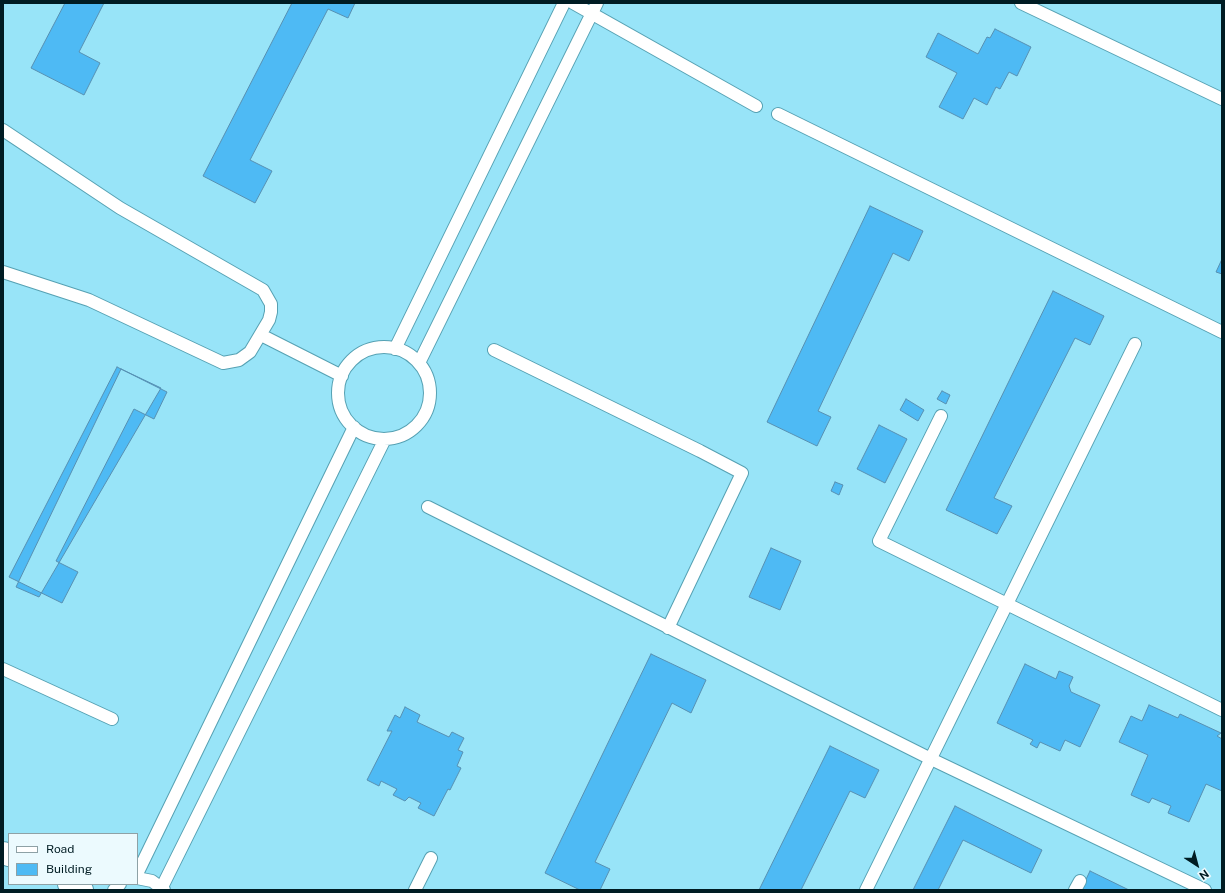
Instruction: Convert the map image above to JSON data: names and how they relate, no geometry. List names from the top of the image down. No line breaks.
{"legend":["Road","Building"],"north":"bottom right"}
